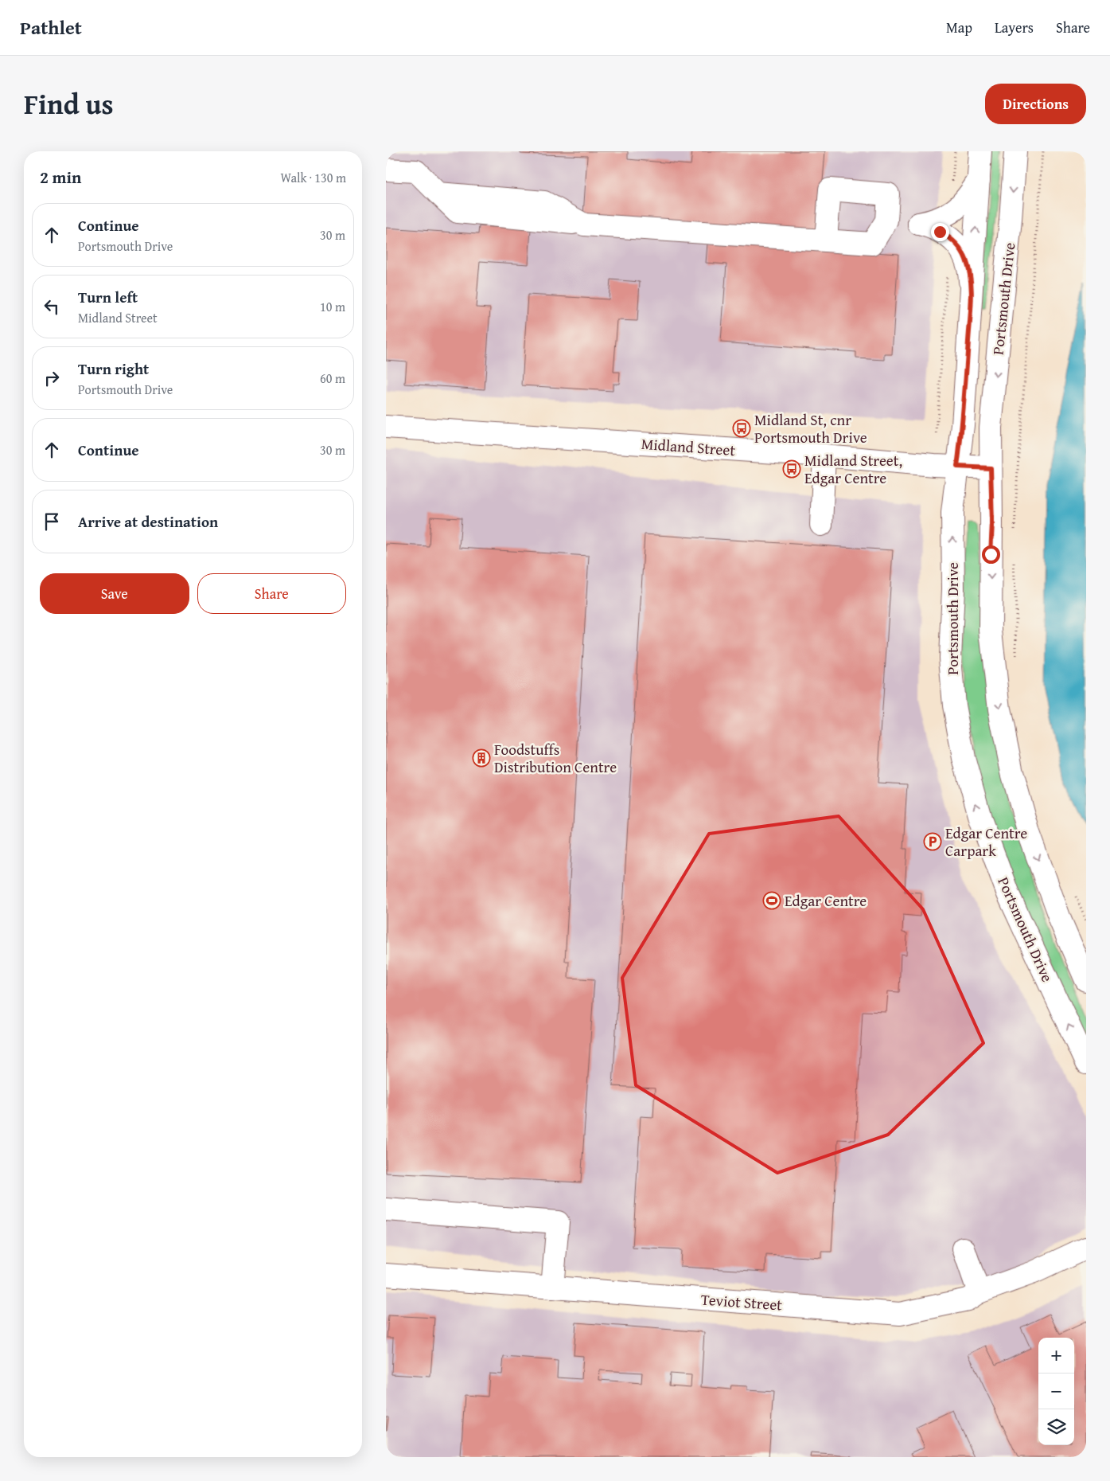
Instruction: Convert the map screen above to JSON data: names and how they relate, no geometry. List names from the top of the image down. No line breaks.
{"streets":{"main road":["Portsmouth Drive","Midland Street","Teviot Street"]},"crossings":[["Portsmouth Drive","Midland Street"]],"places":{"bus stop":["Midland St, cnr Portsmouth Drive","Midland Street, Edgar Centre"],"building":["Foodstuffs Distribution Centre"],"parking":["Edgar Centre Carpark"],"sports":["Edgar Centre"]},"page":{"header":"Pathlet","nav":["Map","Layers","Share"],"title":"Find us","buttons":["Directions",["Save","Share"]],"heading":["2 min","Walk · 130 m"],"list":[["Continue","Portsmouth Drive","30 m"],["Turn left","Midland Street","10 m"],["Turn right","Portsmouth Drive","60 m"],["Continue","30 m"],"Arrive at destination"],"map_buttons":["+","−"]}}
